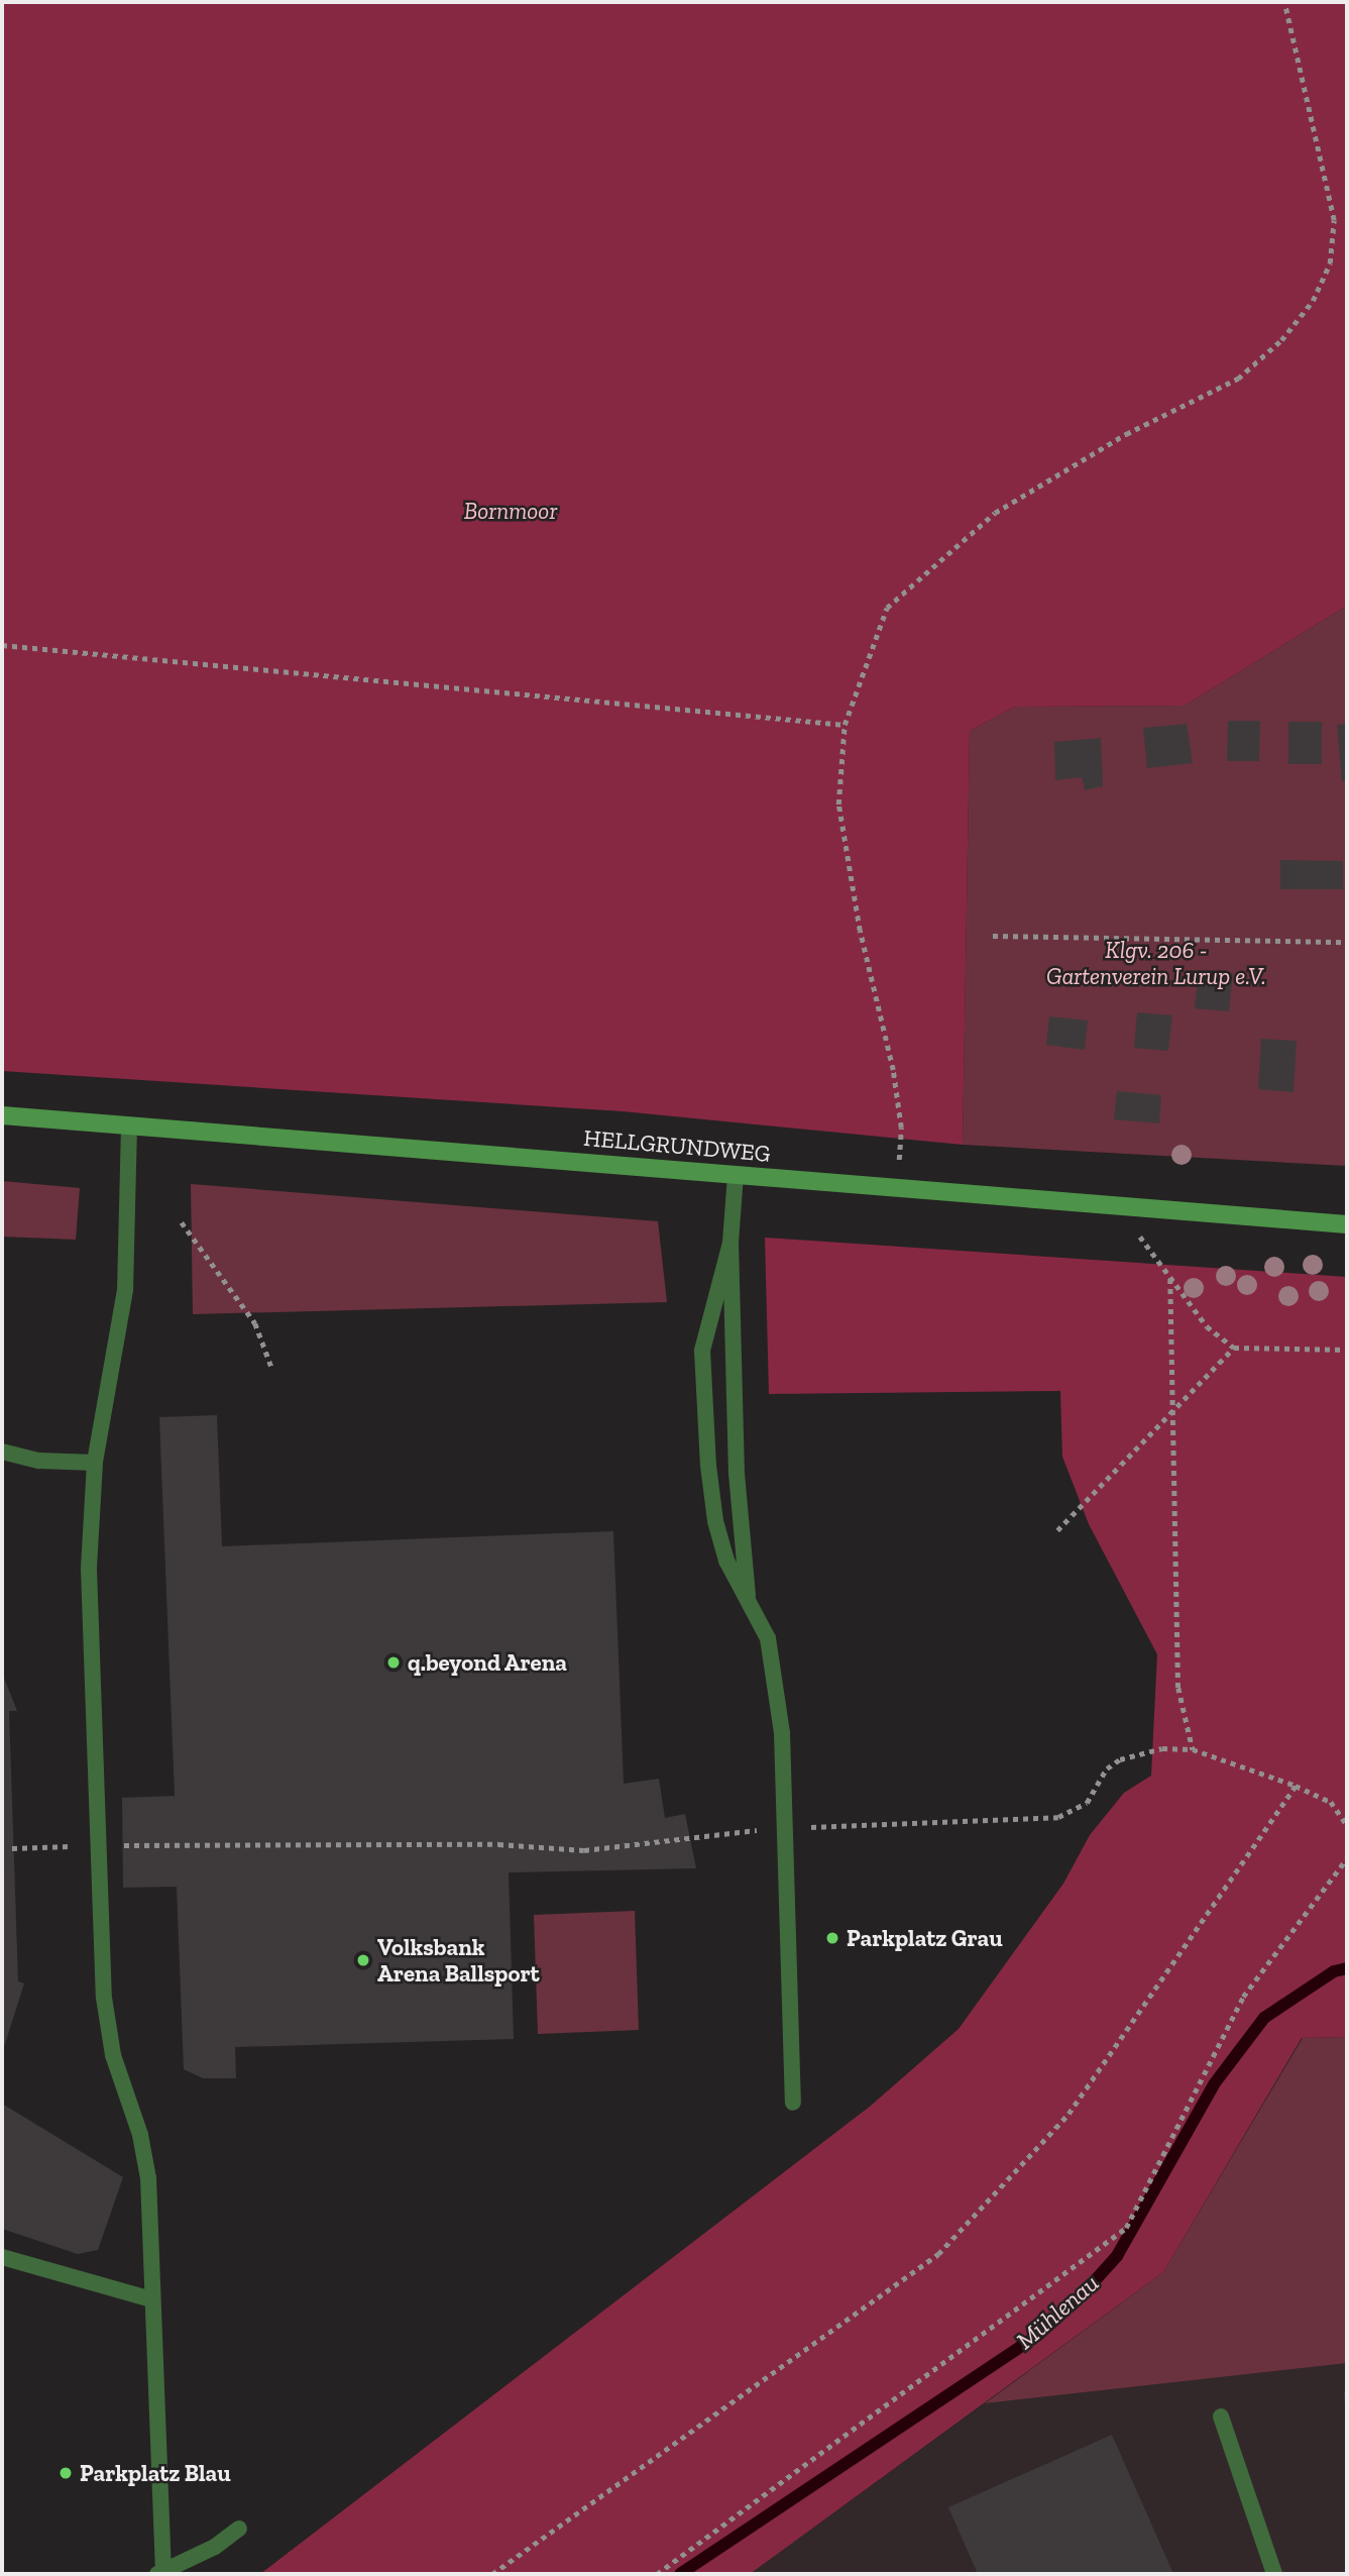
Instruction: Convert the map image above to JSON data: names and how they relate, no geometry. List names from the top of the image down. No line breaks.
{"streets":{"street":["HELLGRUNDWEG"]},"water":["Mühlenau"],"parks":["Bornmoor","Klgv. 206 - Gartenverein Lurup e.V."],"places":["q.beyond Arena","Parkplatz Grau","Volksbank Arena Ballsport","Parkplatz Blau"]}
